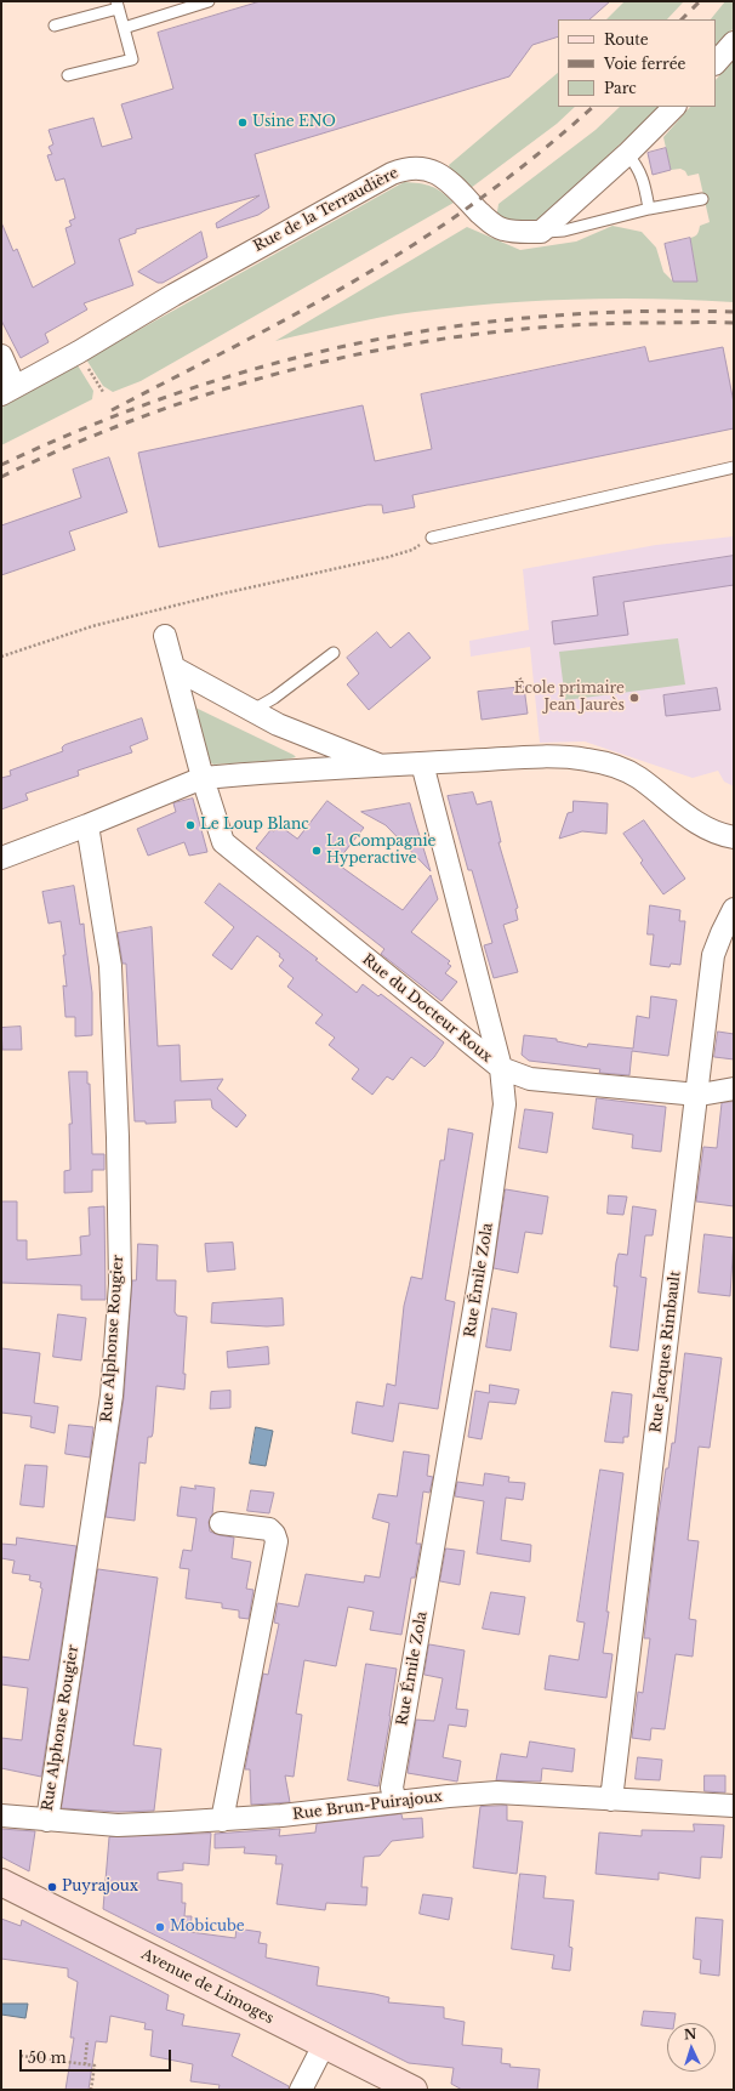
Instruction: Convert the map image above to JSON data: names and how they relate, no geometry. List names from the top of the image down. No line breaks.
{"streets":{"main road":["Avenue de Limoges"],"street":["Rue de la Terraudière","Rue du Docteur Roux","Rue Émile Zola","Rue Alphonse Rougier","Rue Jacques Rimbault","Rue Brun-Puirajoux"]},"crossings":[["Rue du Docteur Roux","Rue Émile Zola"],["Rue du Docteur Roux","Rue Jacques Rimbault"],["Rue Émile Zola","Rue Brun-Puirajoux"],["Rue Alphonse Rougier","Rue Brun-Puirajoux"],["Rue Jacques Rimbault","Rue Brun-Puirajoux"]],"places":["Usine ENO","École primaire Jean Jaurès","Le Loup Blanc","La Compagnie Hyperactive","Puyrajoux","Mobicube"],"legend":["Route","Voie ferrée","Parc"],"scale_bar":"50 m","north":"top"}
